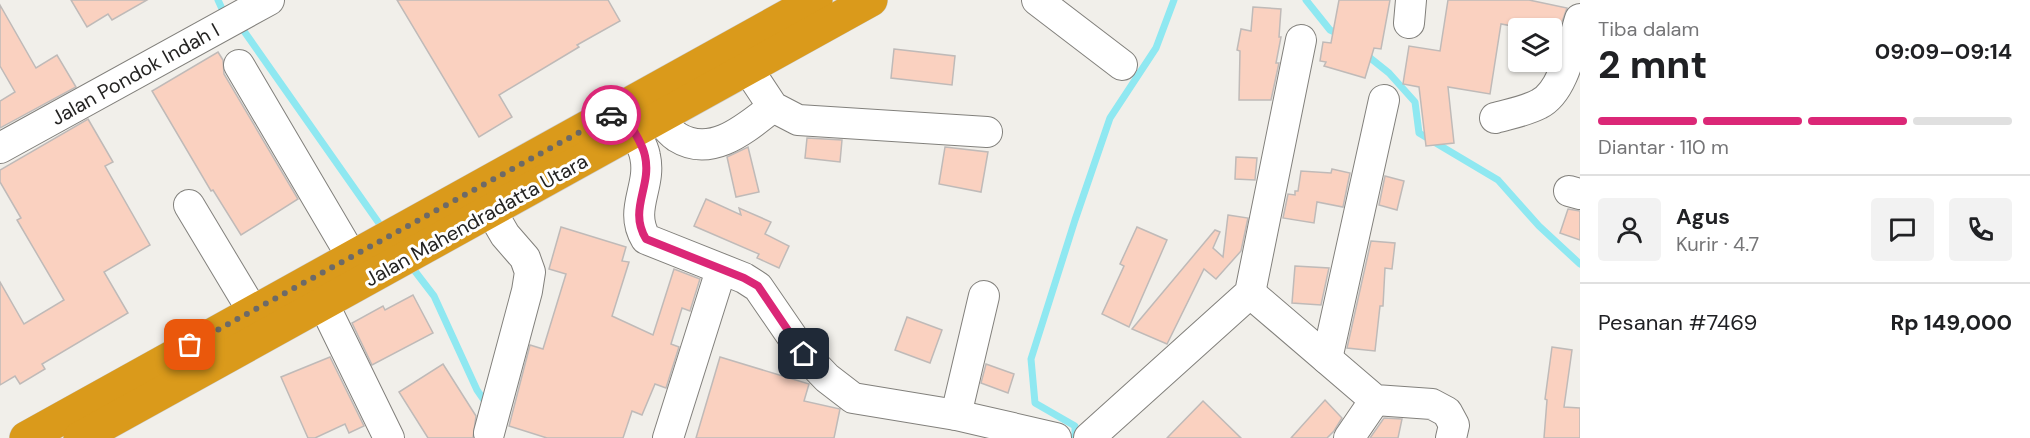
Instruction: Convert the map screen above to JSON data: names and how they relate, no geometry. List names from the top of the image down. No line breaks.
{"streets":{"highway":["Jalan Mahendradatta Utara"],"street":["Jalan Pondok Indah I"]},"page":{"heading":["2 mnt","Tiba dalam","09:09–09:14"],"panel":["Agus","Kurir · 4.7","Pesanan #7469","Rp 149,000"],"bar":"Diantar · 110 m"}}
